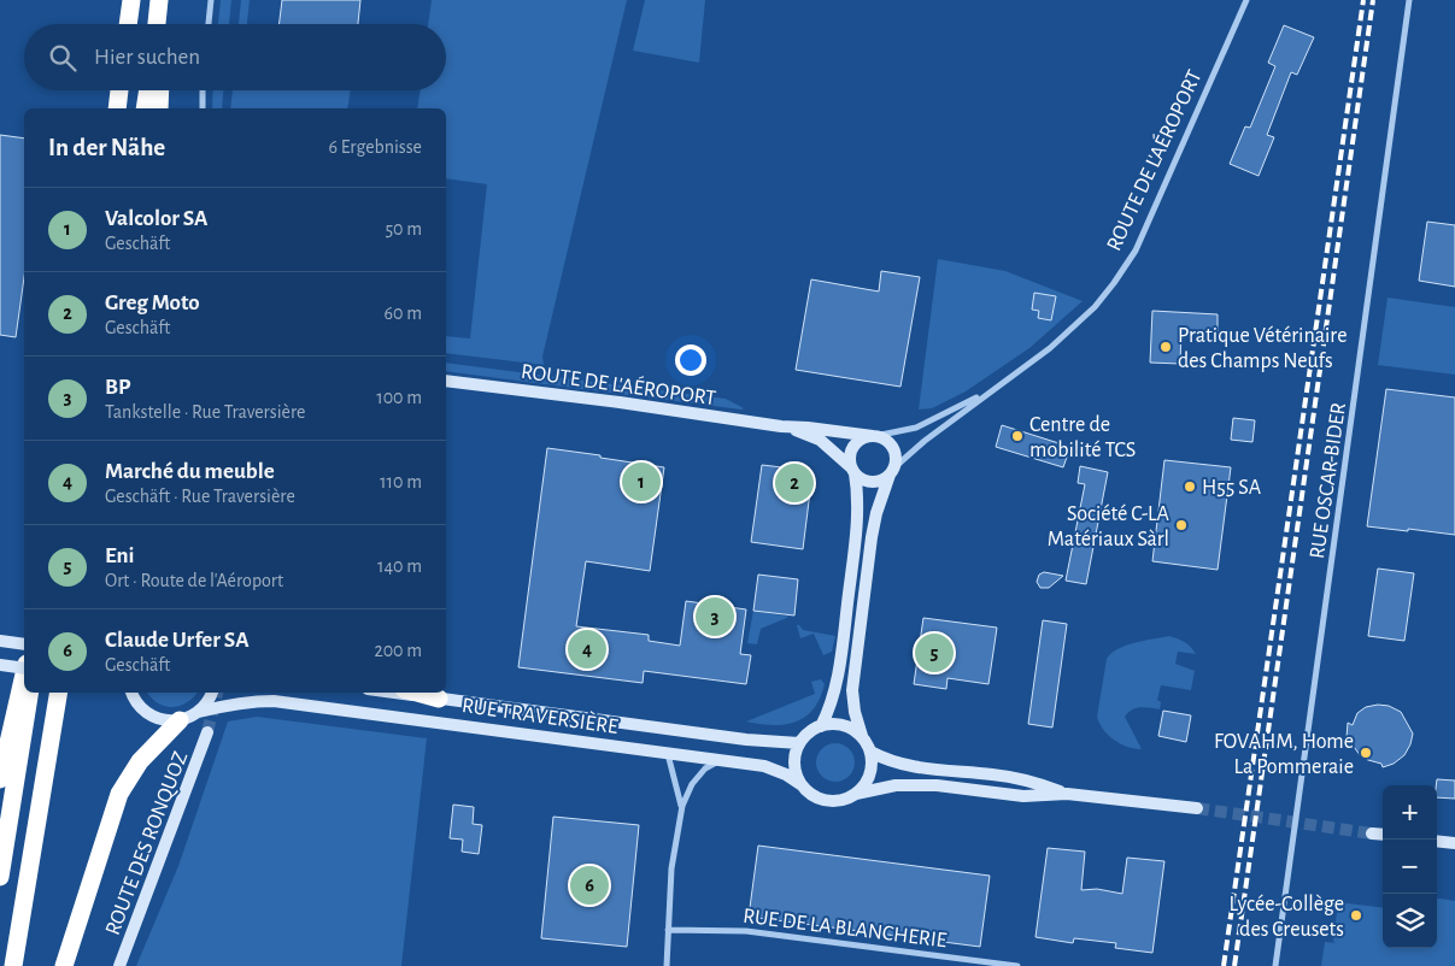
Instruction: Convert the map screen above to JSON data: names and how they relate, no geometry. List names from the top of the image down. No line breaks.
{"streets":{"main road":["ROUTE DE L'AÉROPORT","RUE TRAVERSIÈRE","ROUTE DES RONQUOZ"],"street":["RUE OSCAR-BIDER","RUE DE LA BLANCHERIE"]},"crossings":[["ROUTE DE L'AÉROPORT","RUE TRAVERSIÈRE"]],"places":["Pratique Vétérinaire des Champs Neufs","Centre de mobilité TCS","H55 SA","Société C-LA Matériaux Sàrl","FOVAHM, Home La Pommeraie","Lycée-Collège des Creusets"],"page":{"search":"Hier suchen","heading":["In der Nähe","6 Ergebnisse"],"list":[{"mark":"1","name":"Valcolor SA","note":"Geschäft","value":"50 m"},{"mark":"2","name":"Greg Moto","note":"Geschäft","value":"60 m"},{"mark":"3","name":"BP","note":"Tankstelle · Rue Traversière","value":"100 m"},{"mark":"4","name":"Marché du meuble","note":"Geschäft · Rue Traversière","value":"110 m"},{"mark":"5","name":"Eni","note":"Ort · Route de l'Aéroport","value":"140 m"},{"mark":"6","name":"Claude Urfer SA","note":"Geschäft","value":"200 m"}],"pins":["1","2","3","4","5","6"],"map_buttons":["+","−"]}}
